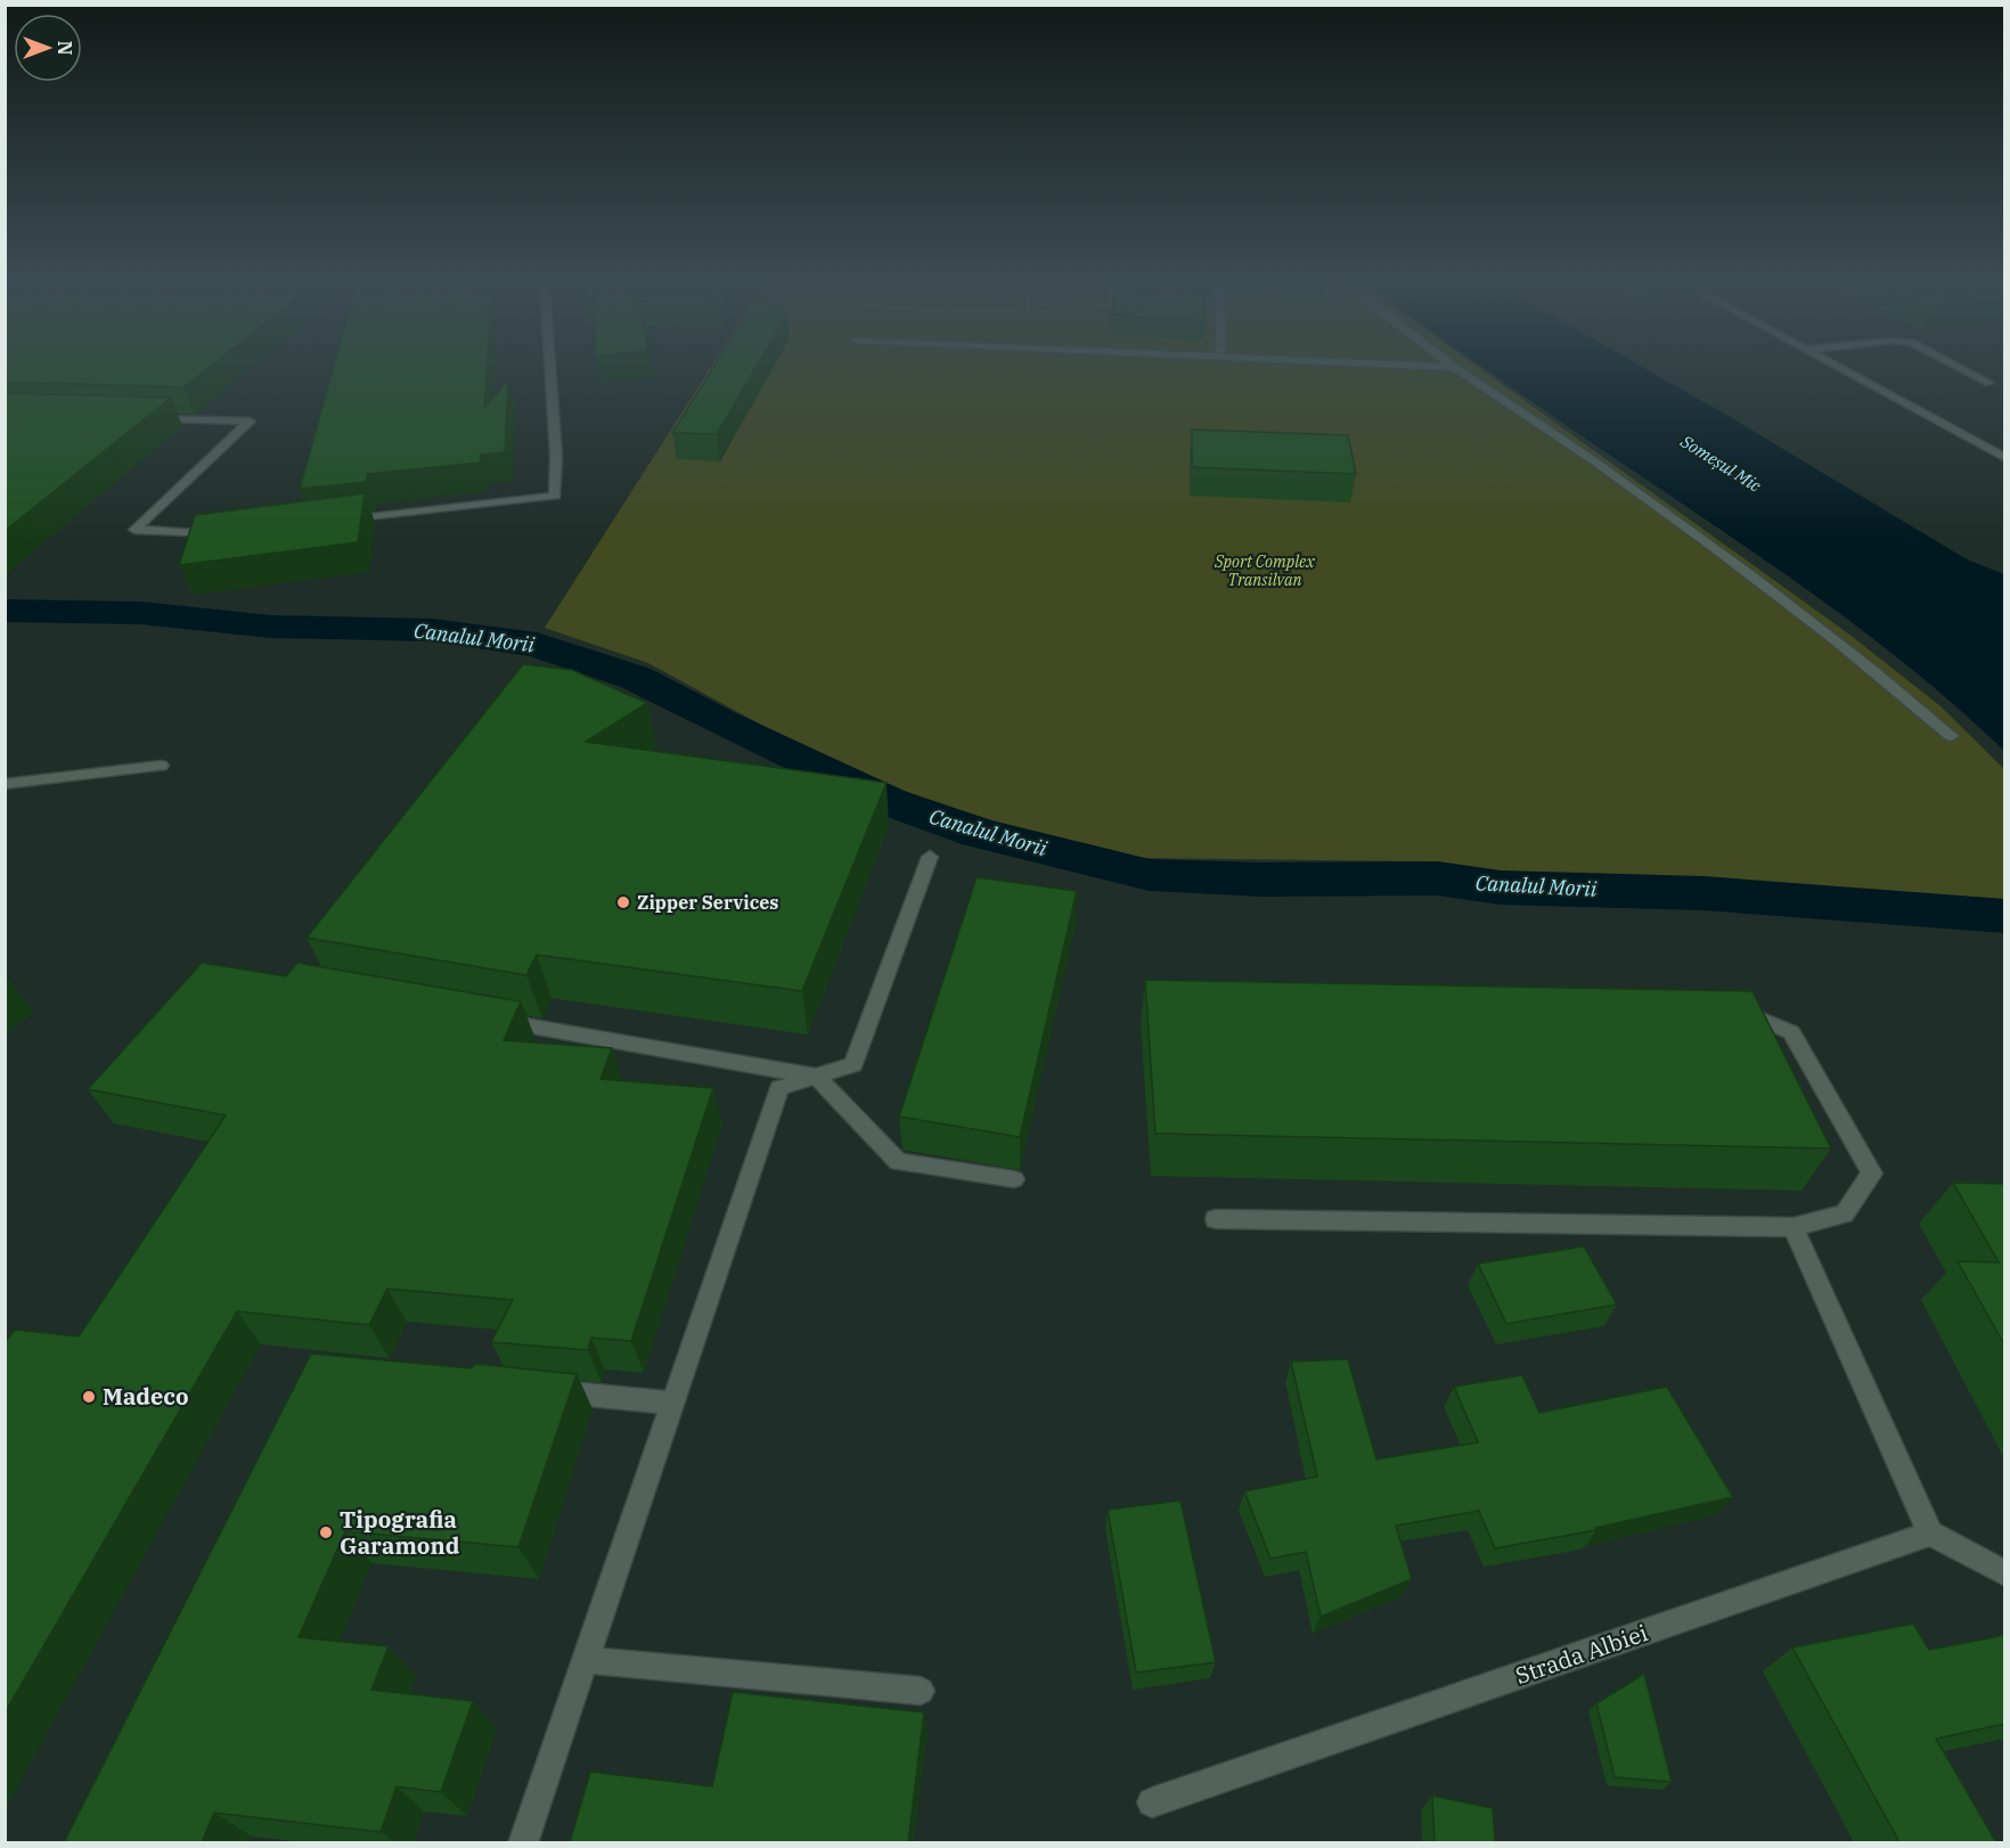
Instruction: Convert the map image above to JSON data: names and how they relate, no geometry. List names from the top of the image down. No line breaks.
{"streets":{"street":["Strada Albiei"]},"water":["Someșul Mic","Canalul Morii"],"parks":["Sport Complex Transilvan"],"places":["Zipper Services","Madeco","Tipografia Garamond"],"north":"right"}
